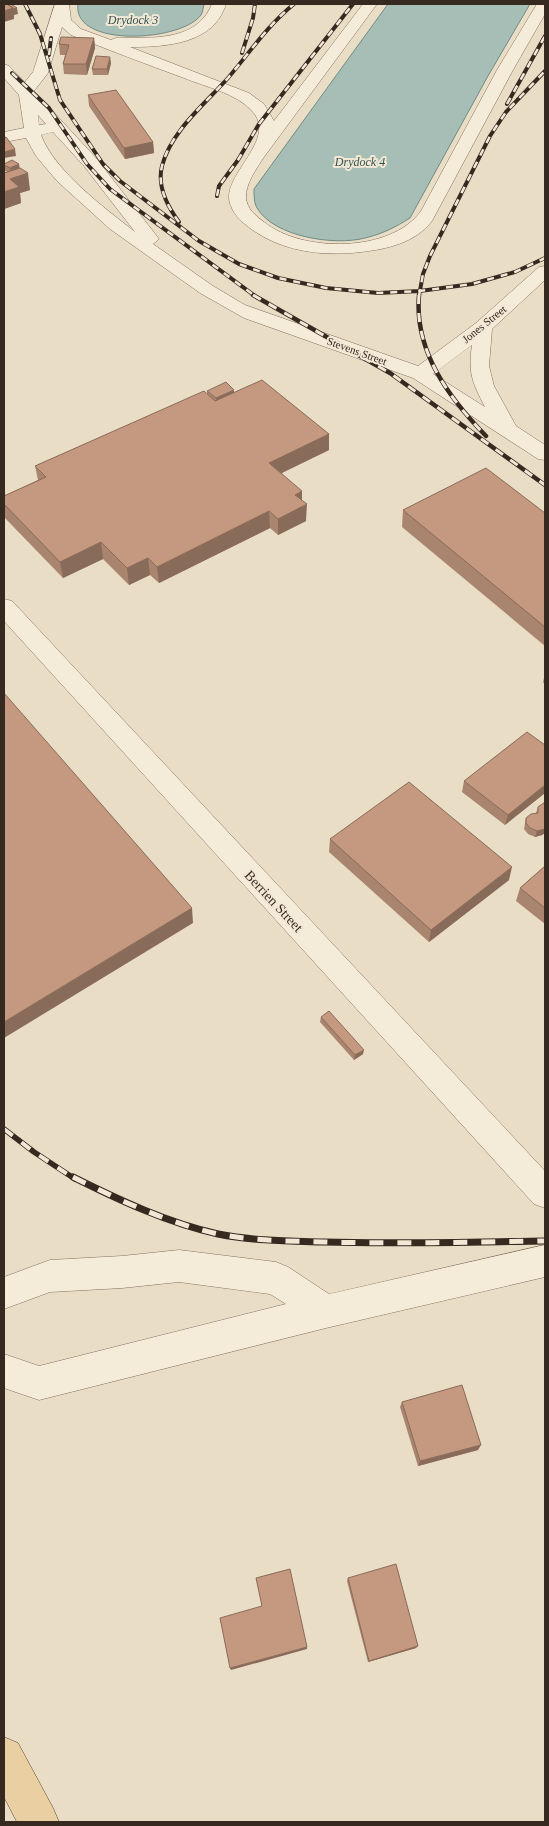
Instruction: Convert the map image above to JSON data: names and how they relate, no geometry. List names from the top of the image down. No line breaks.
{"streets":{"street":["Jones Street","Stevens Street","Berrien Street"]},"crossings":[["Jones Street","Stevens Street"]],"water":["Drydock 3","Drydock 4"]}
